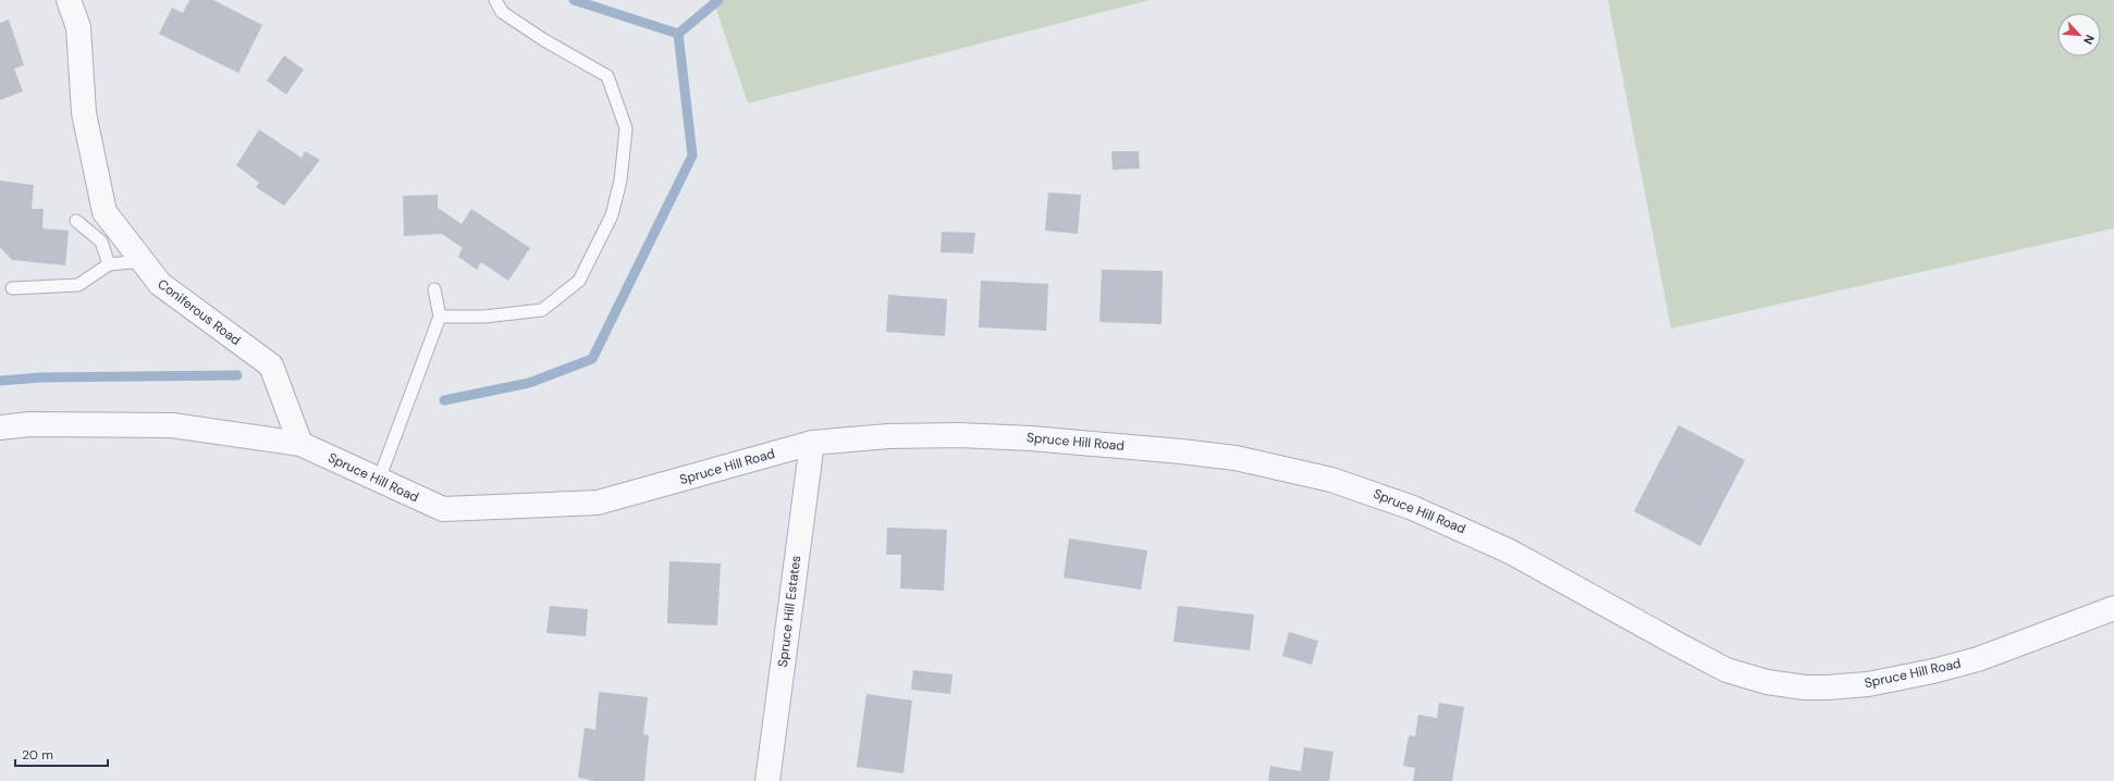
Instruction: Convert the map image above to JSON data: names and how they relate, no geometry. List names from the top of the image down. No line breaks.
{"streets":{"street":["Coniferous Road","Spruce Hill Road","Spruce Hill Estates"]},"crossings":[["Coniferous Road","Spruce Hill Road"],["Spruce Hill Road","Spruce Hill Estates"]],"scale_bar":"20 m","north":"bottom right"}
